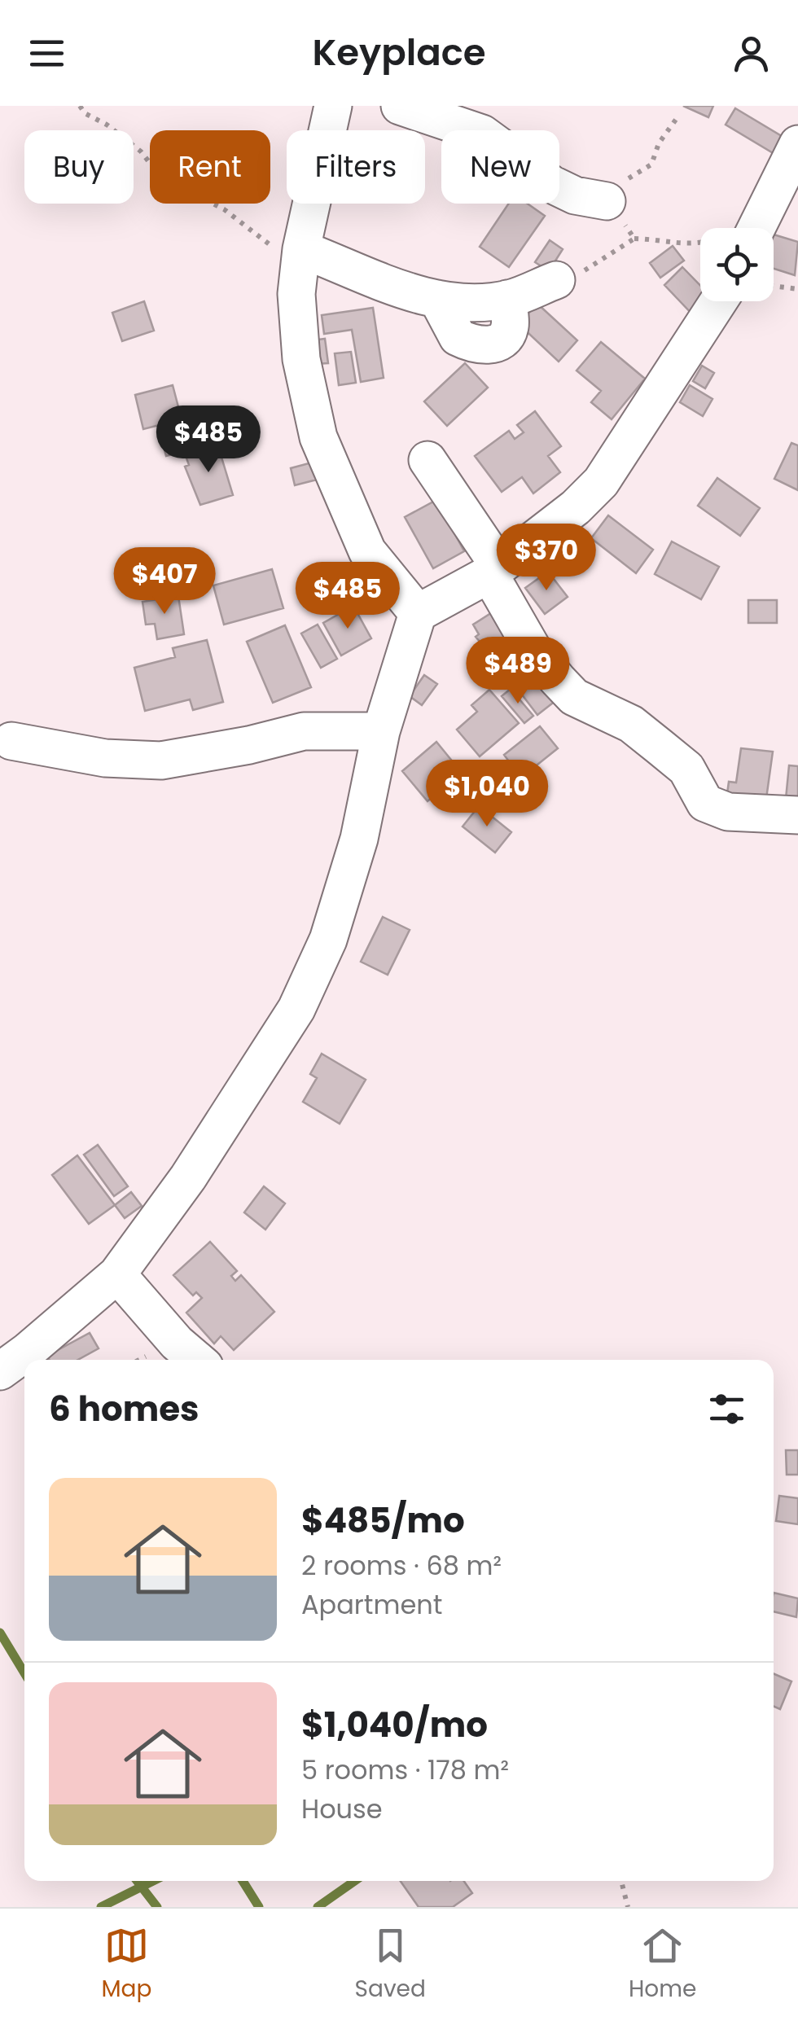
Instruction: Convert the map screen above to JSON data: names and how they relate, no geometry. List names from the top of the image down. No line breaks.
{"page":{"header":"Keyplace","chip":["Buy","Rent","Filters","New"],"price":["$485","$370","$407","$485","$489","$1,040"],"heading":"6 homes","list":[{"name":"$485/mo","note":"2 rooms · 68 m² · Apartment"},{"name":"$1,040/mo","note":"5 rooms · 178 m² · House"}],"tabs":["Map","Saved","Home"]}}
